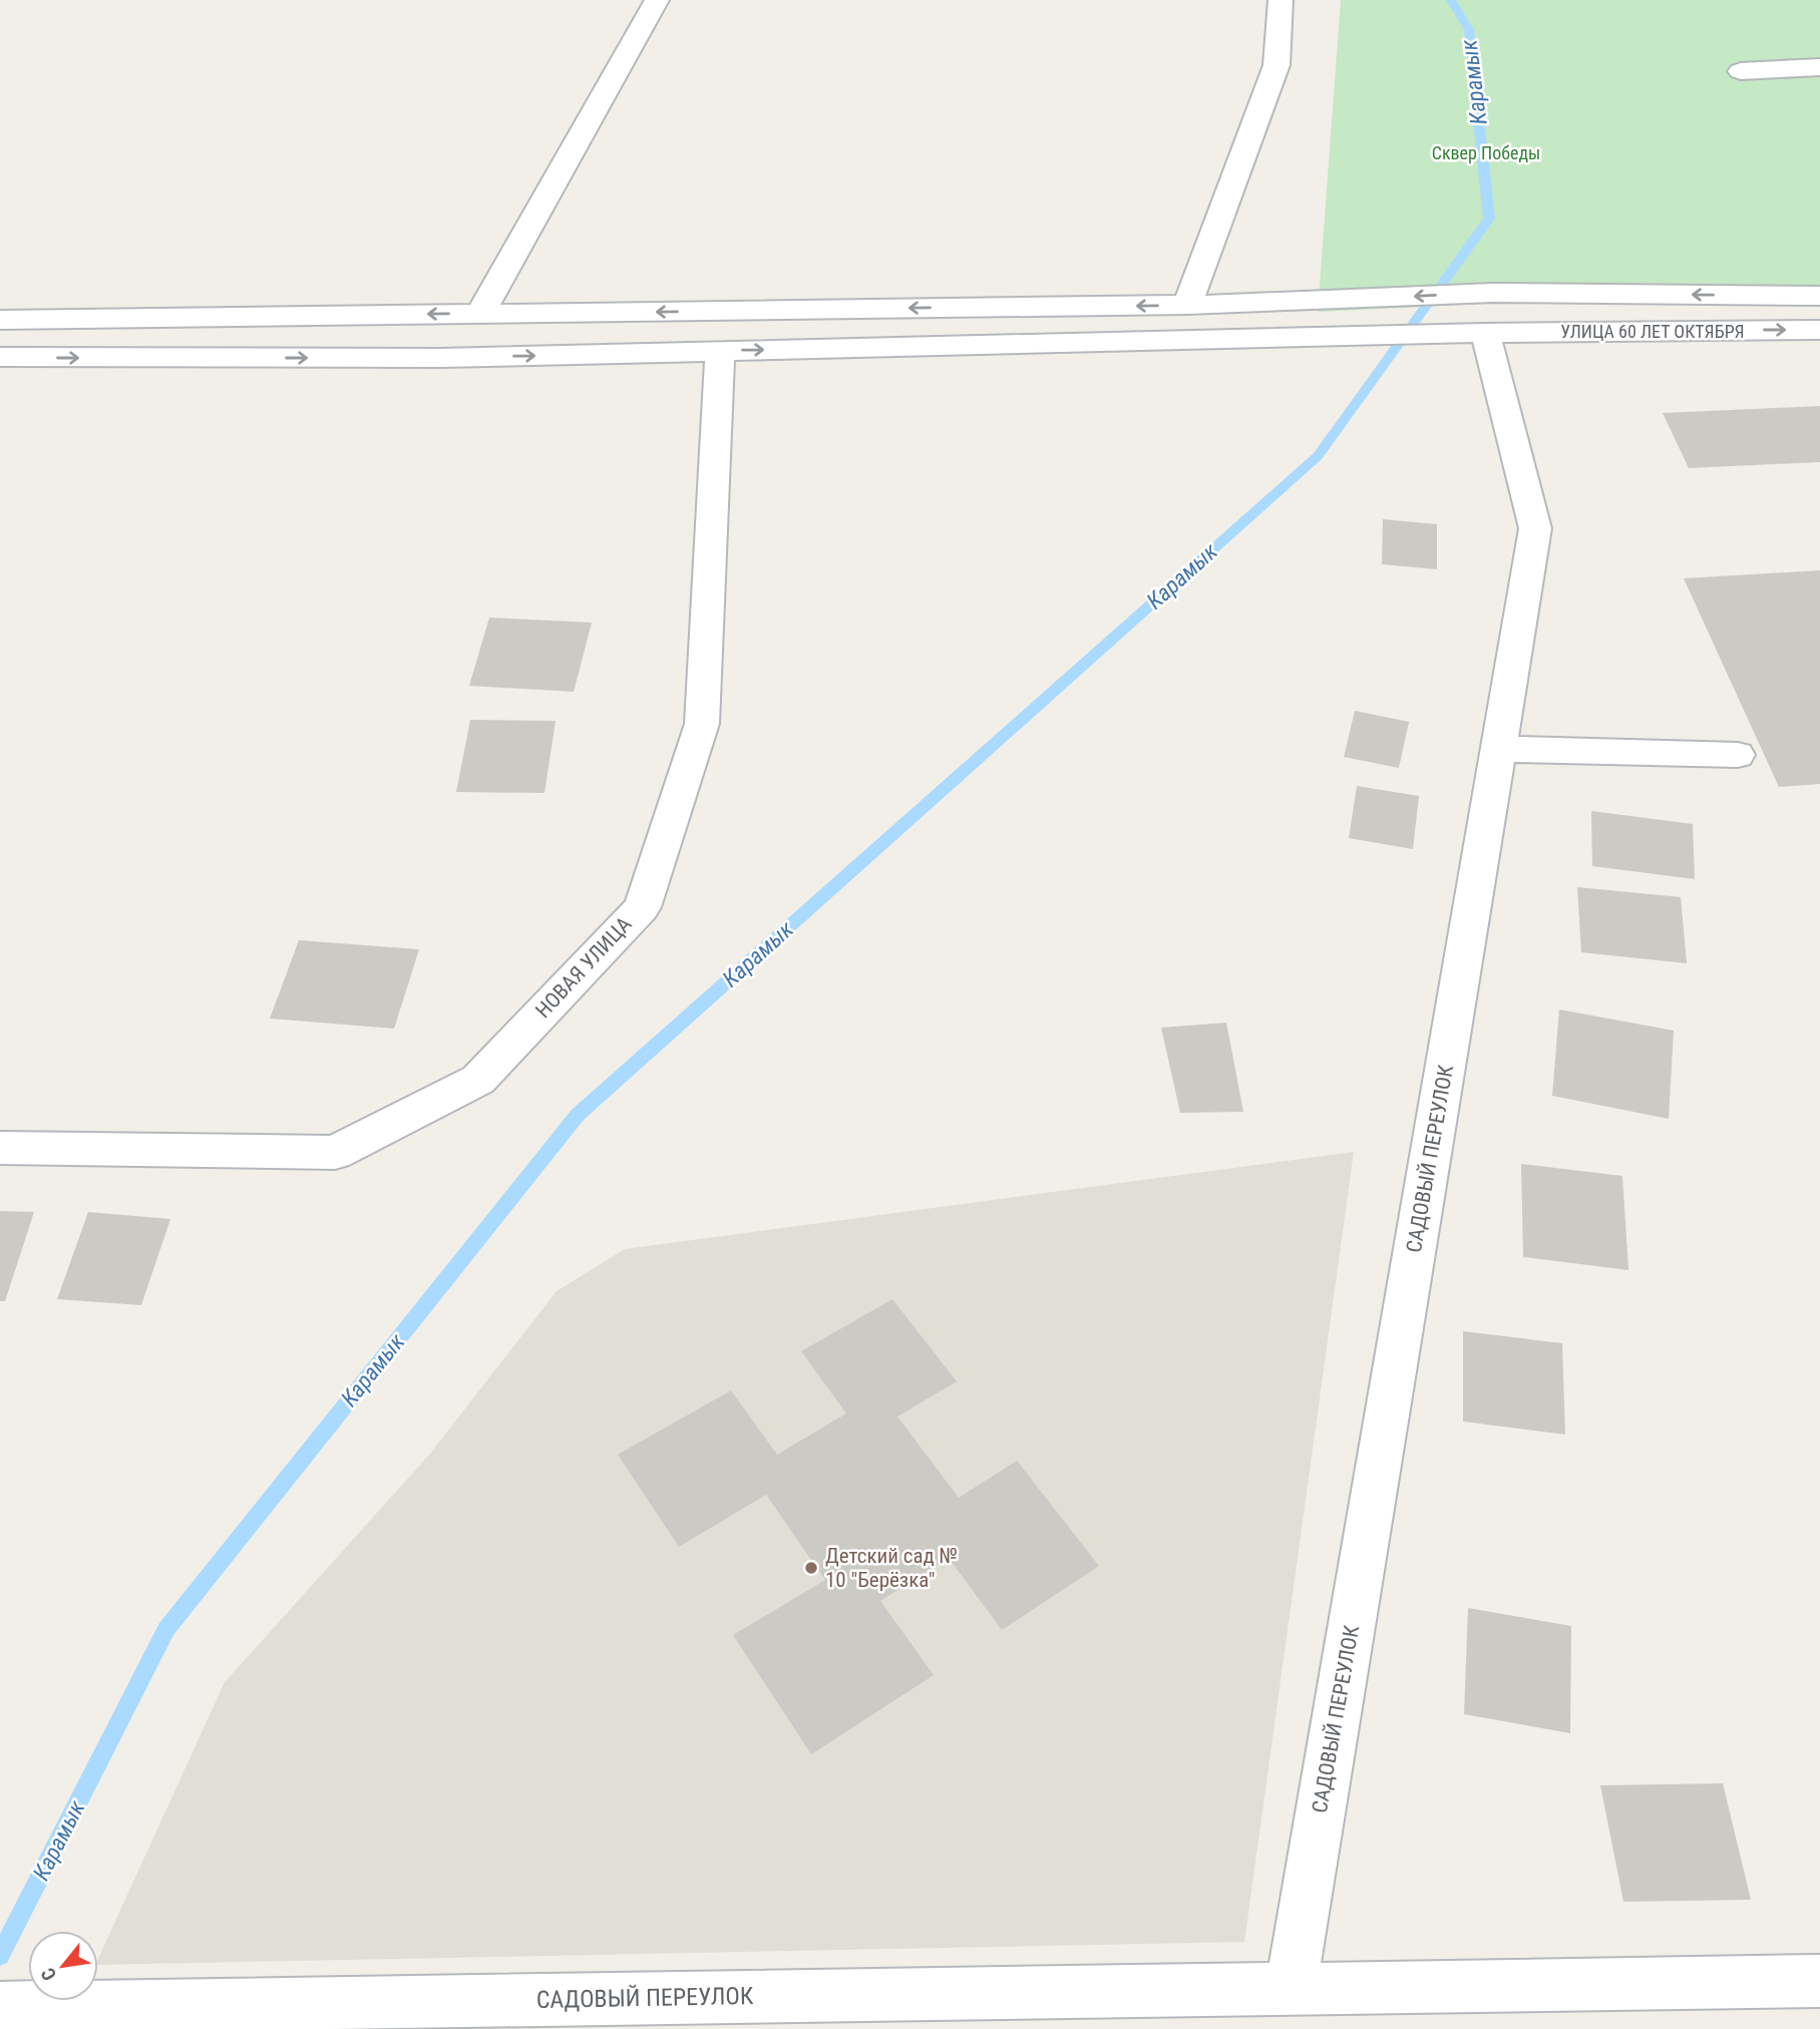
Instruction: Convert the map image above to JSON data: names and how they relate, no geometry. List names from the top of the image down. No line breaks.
{"streets":{"street":["УЛИЦА 60 ЛЕТ ОКТЯБРЯ","НОВАЯ УЛИЦА","САДОВЫЙ ПЕРЕУЛОК"]},"crossings":[["УЛИЦА 60 ЛЕТ ОКТЯБРЯ","НОВАЯ УЛИЦА"],["УЛИЦА 60 ЛЕТ ОКТЯБРЯ","САДОВЫЙ ПЕРЕУЛОК"]],"water":["Карамык"],"parks":["Сквер Победы"],"places":["Детский сад № 10 \"Берёзка\""],"north":"bottom left"}
